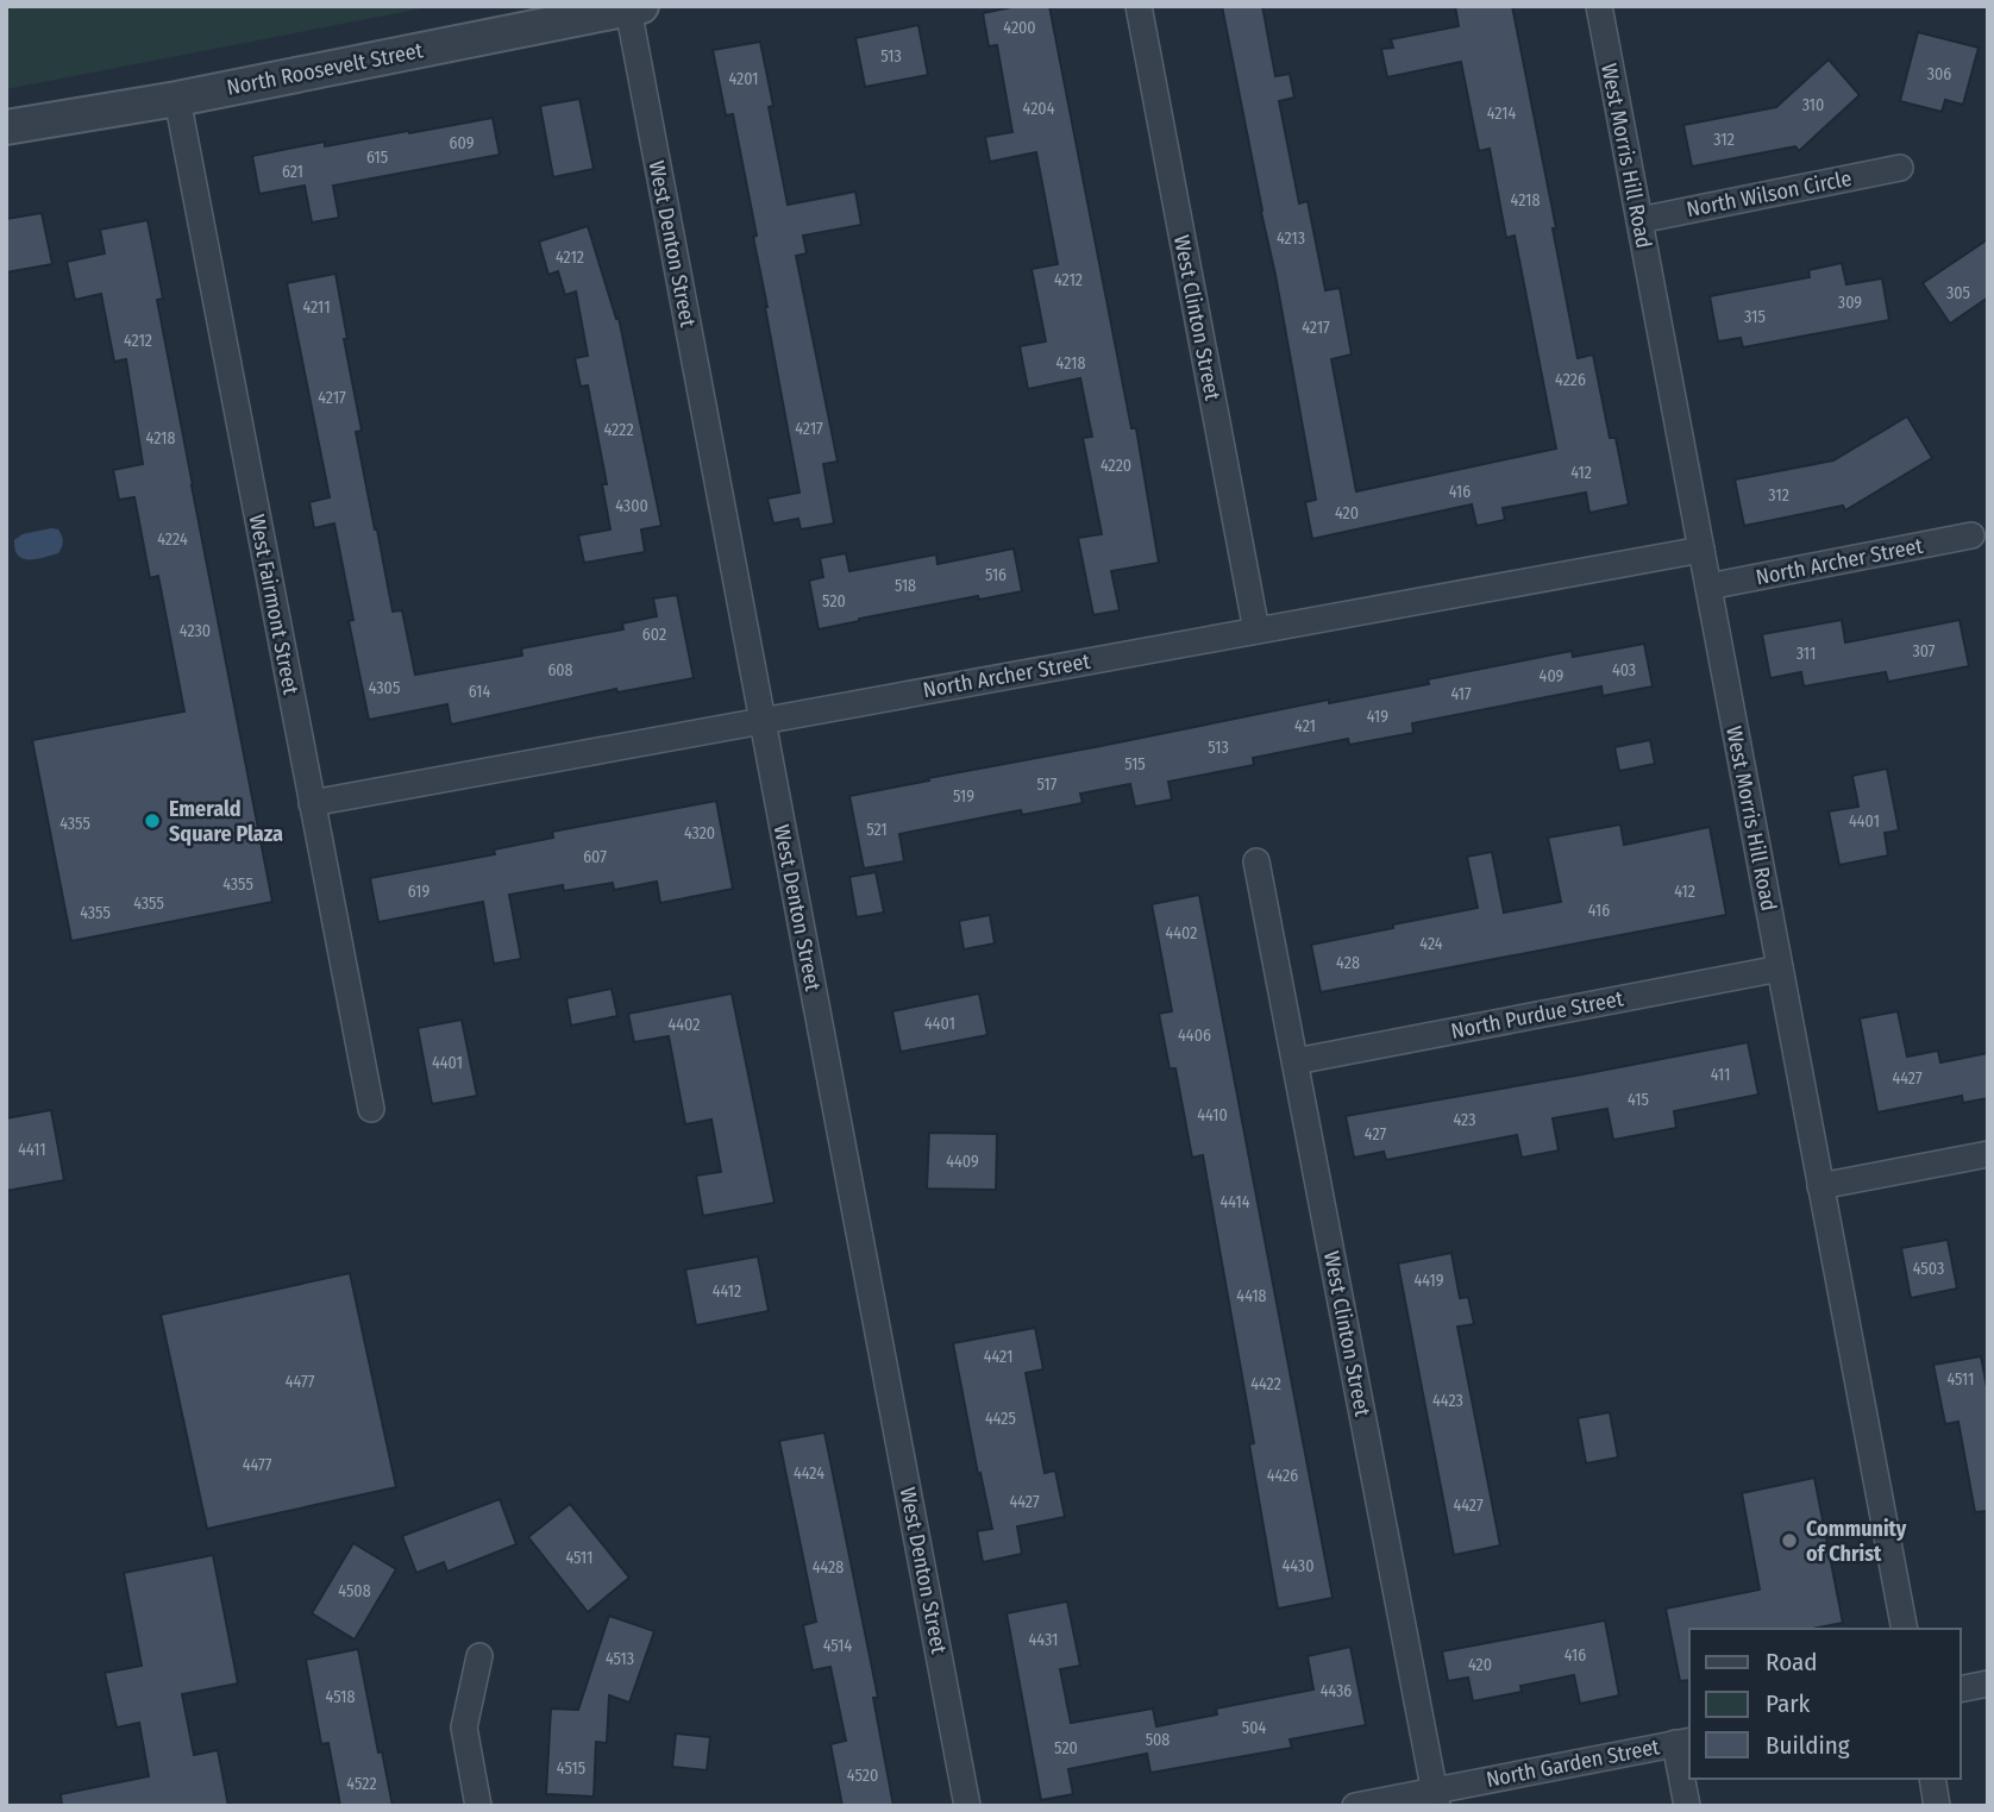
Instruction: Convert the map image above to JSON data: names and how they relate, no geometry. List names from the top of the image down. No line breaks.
{"streets":{"street":["North Roosevelt Street","West Morris Hill Road","North Wilson Circle","West Denton Street","West Clinton Street","North Archer Street","West Fairmont Street","North Purdue Street","North Garden Street"]},"crossings":[["North Roosevelt Street","West Denton Street"],["North Roosevelt Street","West Fairmont Street"],["West Morris Hill Road","North Wilson Circle"],["West Morris Hill Road","North Archer Street"],["West Morris Hill Road","North Purdue Street"],["West Denton Street","North Archer Street"],["West Clinton Street","North Archer Street"],["West Clinton Street","North Purdue Street"],["West Clinton Street","North Garden Street"],["North Archer Street","West Fairmont Street"]],"places":["Emerald Square Plaza","Community of Christ"],"house_numbers":["4200","513","306","4201","310","4204","4214","312","609","615","621","4218","4213","4212","4212","305","309","4211","315","4217","4212","4218","4226","4217","4217","4222","4218","4220","412","416","312","4300","420","4224","516","518","520","4230","602","307","311","608","403","409","4305","614","417","419","421","513","515","517","519","4401","4355","521","4320","607","4355","619","412","4355","416","4355","4402","424","428","4401","4402","4406","4401","411","4427","415","4410","423","427","4411","4409","4414","4503","4419","4412","4418","4421","4511","4477","4422","4423","4425","4477","4424","4426","4427","4427","4511","4430","4428","4508","4431","4514","416","4513","420","4436","4518","504","508","520","4515","4520","4522"],"legend":["Road","Park","Building"]}
